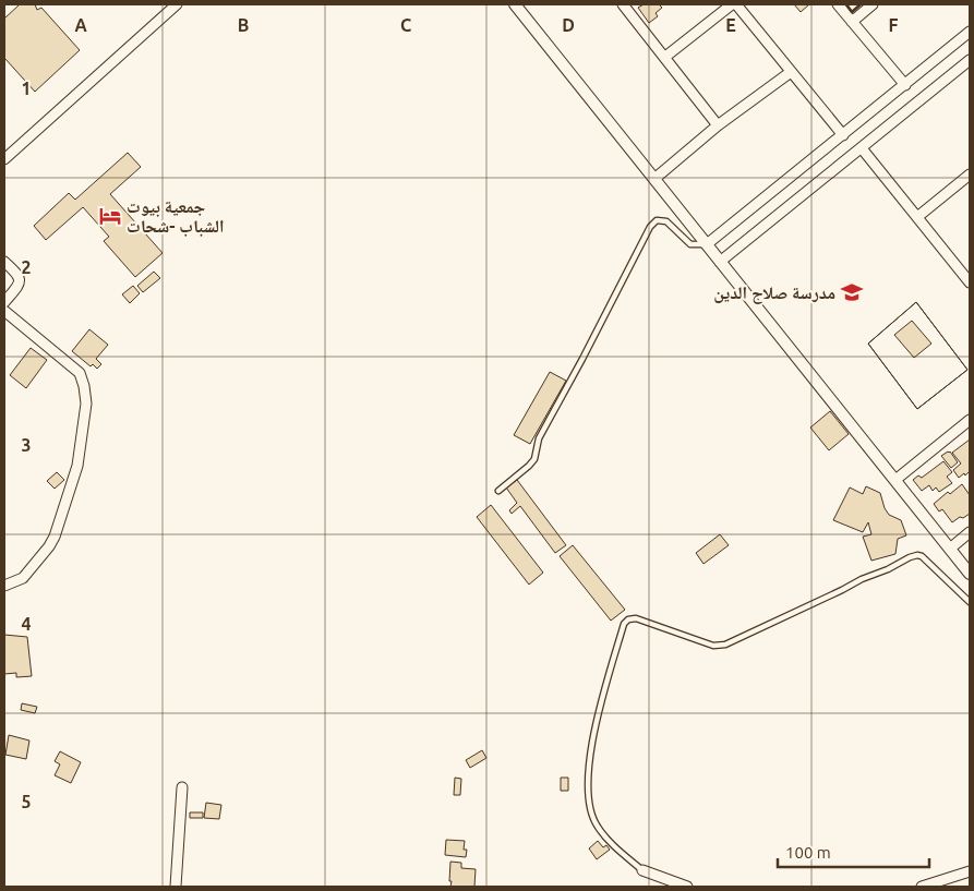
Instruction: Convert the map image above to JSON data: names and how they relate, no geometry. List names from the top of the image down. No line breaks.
{"places":{"hotel":["جمعية بيوت الشباب -شحات"],"school or university":["مدرسة صلاح الدين"]},"scale_bar":"100 m","grid":{"columns":["A","B","C","D","E","F"],"rows":["1","2","3","4","5"]}}
